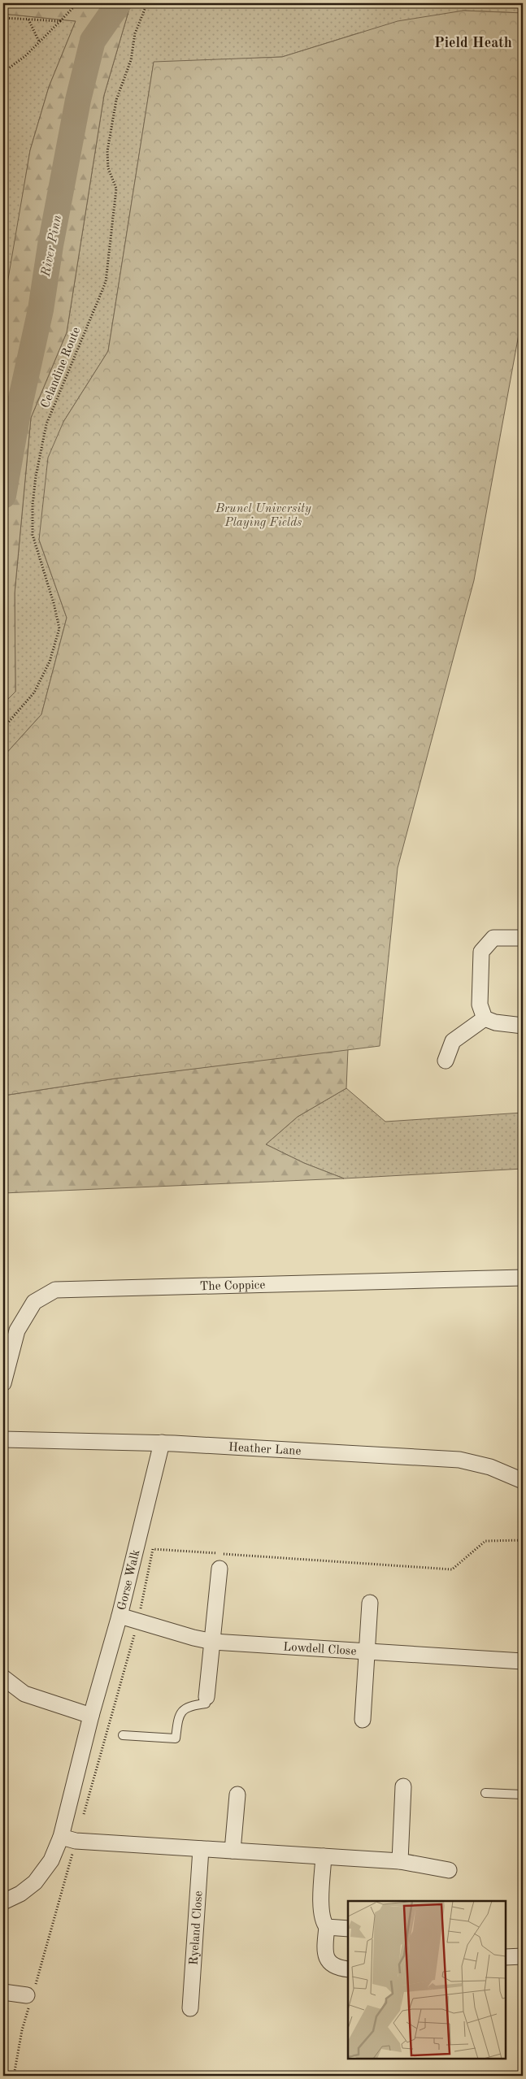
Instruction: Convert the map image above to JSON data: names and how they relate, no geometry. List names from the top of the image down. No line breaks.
{"streets":{"street":["The Coppice","Heather Lane","Gorse Walk","Lowdell Close","Ryeland Close"],"path":["Celandine Route"]},"crossings":[["Heather Lane","Gorse Walk"],["Gorse Walk","Lowdell Close"]],"districts":["Pield Heath"],"water":["River Pinn"],"parks":["Brunel University Playing Fields"]}
